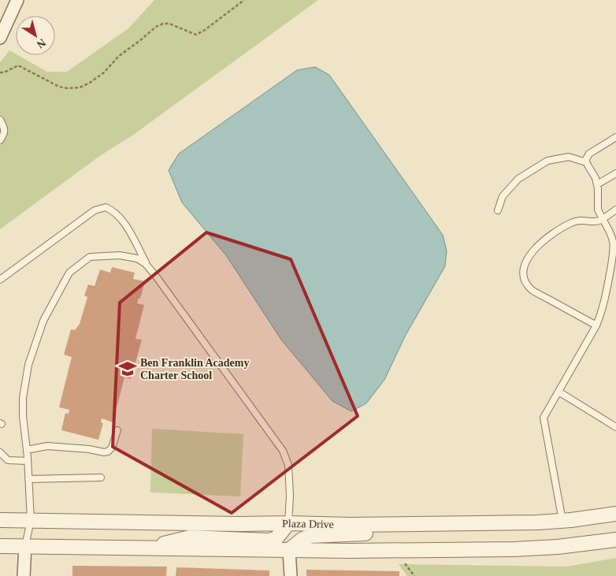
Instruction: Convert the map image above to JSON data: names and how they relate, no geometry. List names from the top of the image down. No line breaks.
{"streets":{"street":["Plaza Drive"]},"places":{"school or university":["Ben Franklin Academy Charter School"]},"north":"bottom right"}
